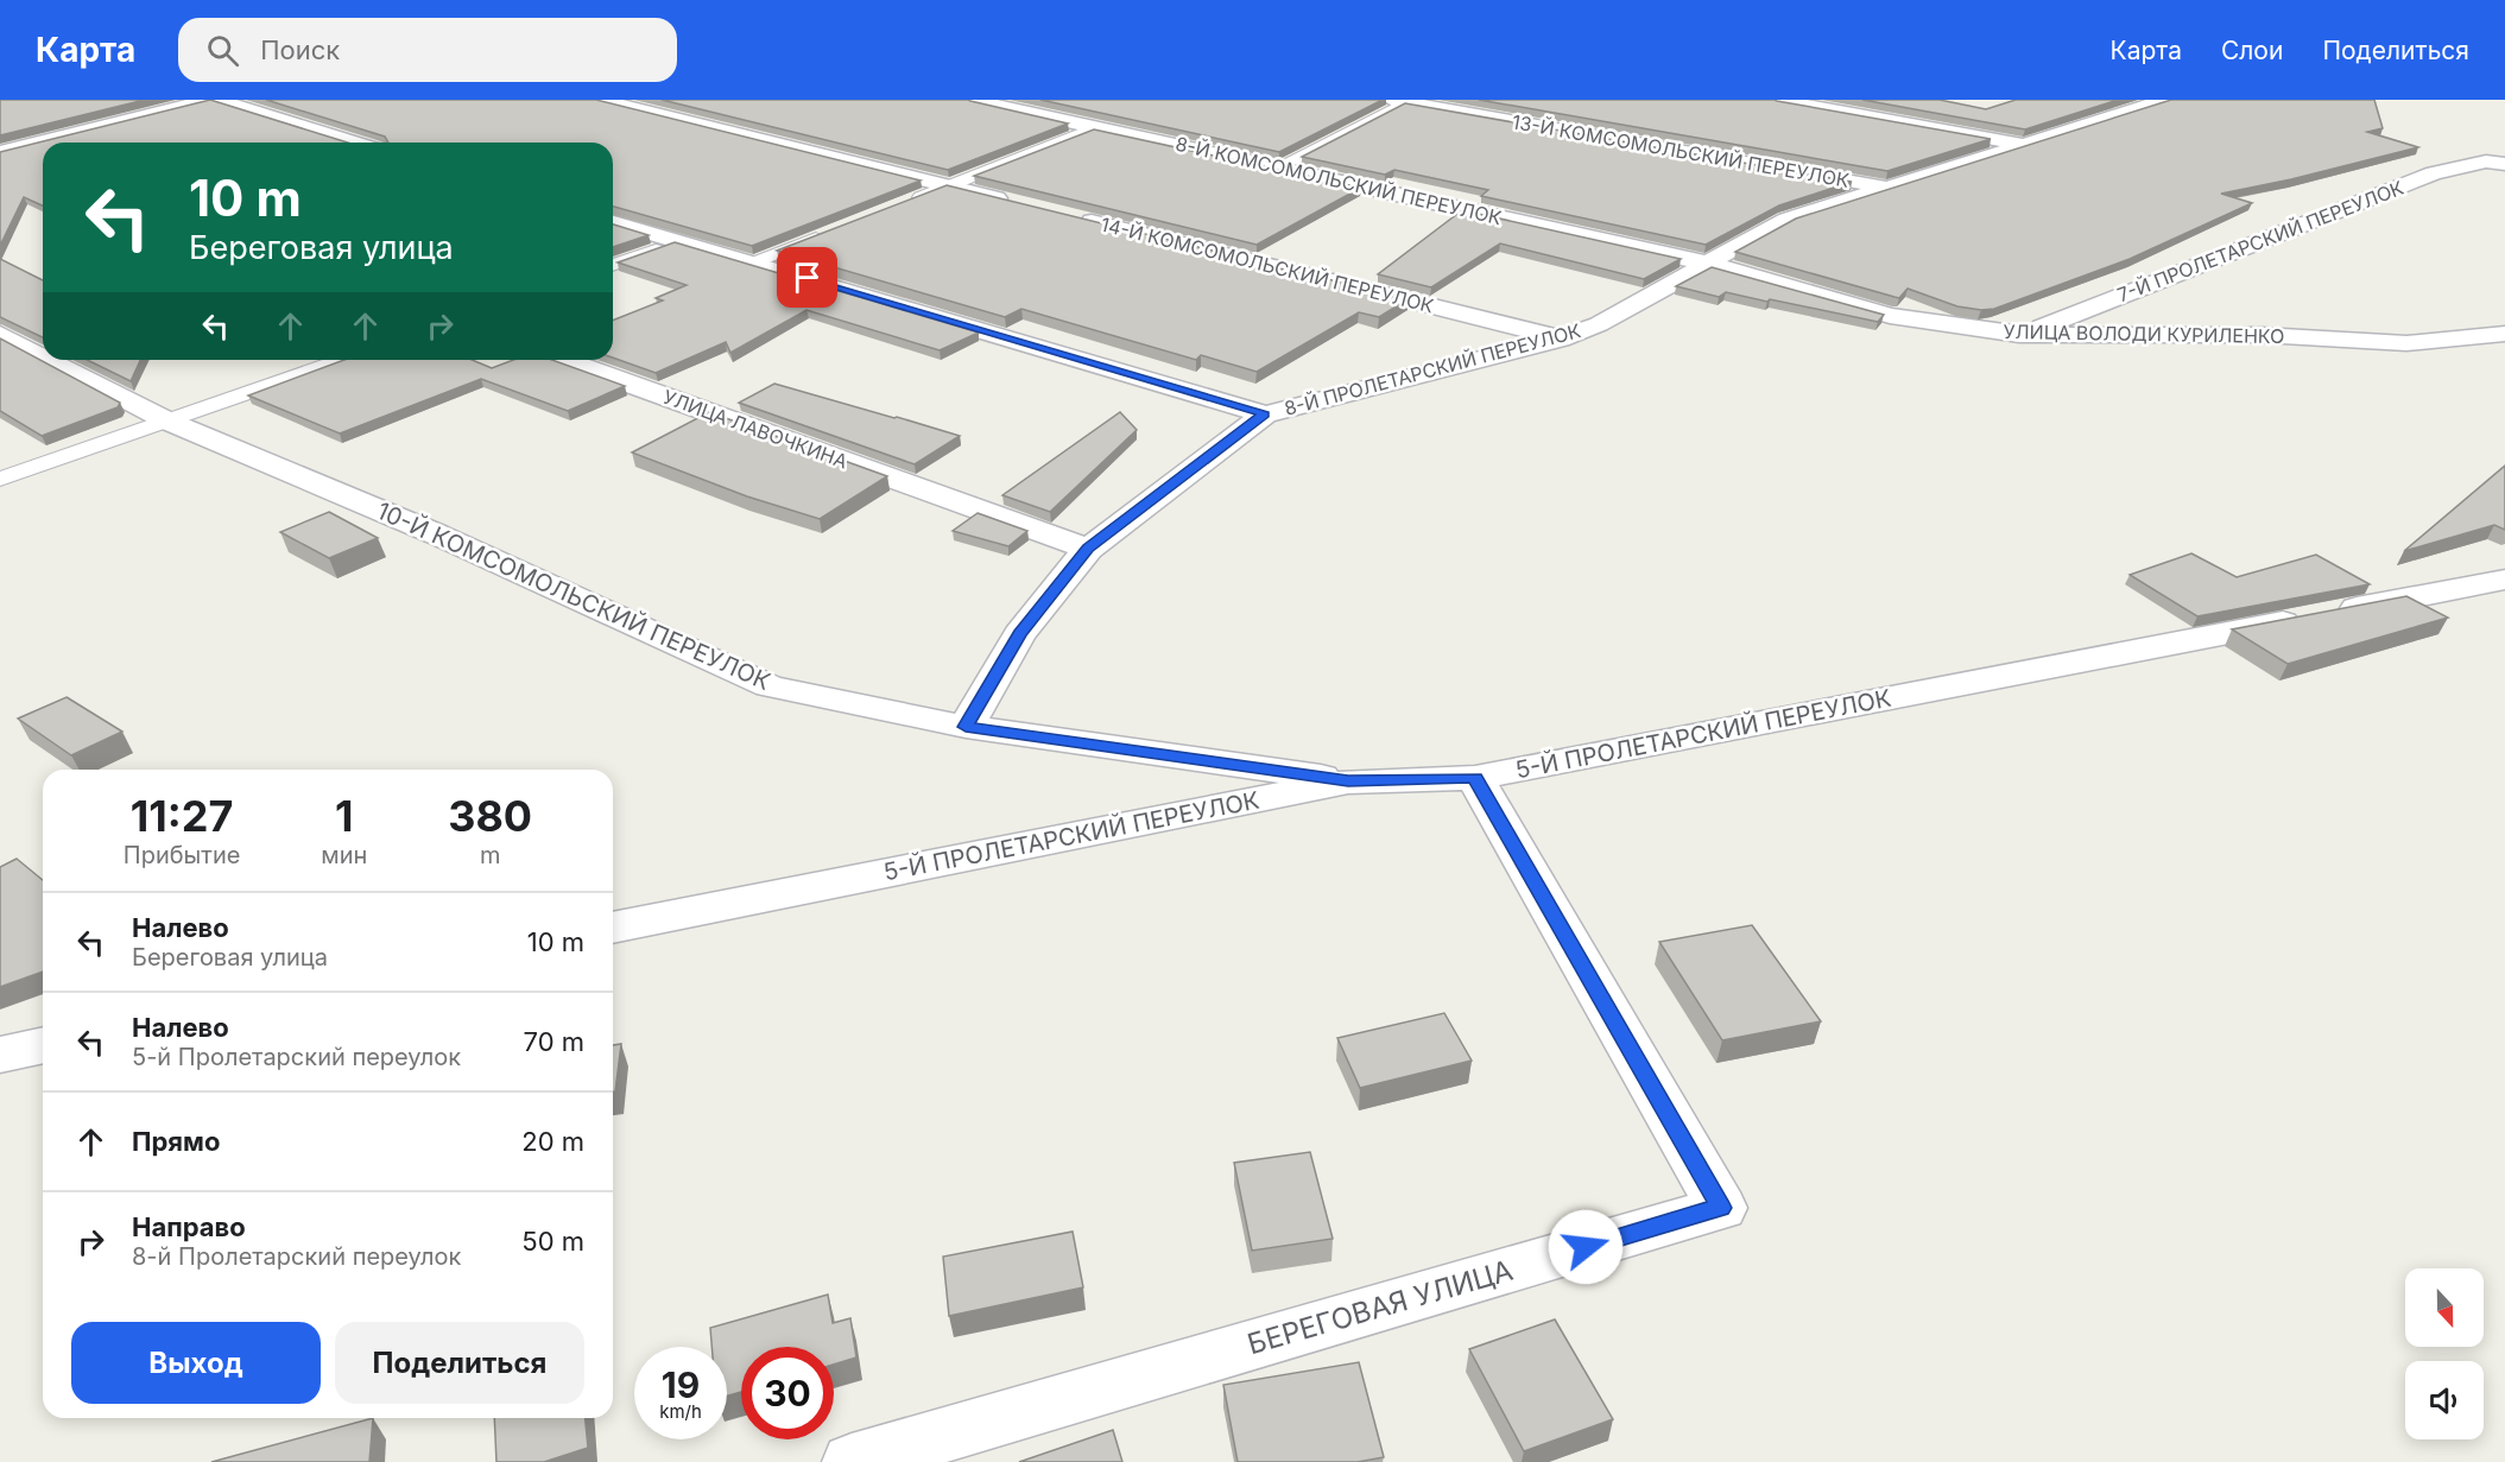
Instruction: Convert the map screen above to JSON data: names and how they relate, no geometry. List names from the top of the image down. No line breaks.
{"streets":{"street":["13-Й КОМСОМОЛЬСКИЙ ПЕРЕУЛОК","8-Й КОМСОМОЛЬСКИЙ ПЕРЕУЛОК","7-Й ПРОЛЕТАРСКИЙ ПЕРЕУЛОК","14-Й КОМСОМОЛЬСКИЙ ПЕРЕУЛОК","УЛИЦА ВОЛОДИ КУРИЛЕНКО","8-Й ПРОЛЕТАРСКИЙ ПЕРЕУЛОК","УЛИЦА ЛАВОЧКИНА","10-Й КОМСОМОЛЬСКИЙ ПЕРЕУЛОК","5-Й ПРОЛЕТАРСКИЙ ПЕРЕУЛОК","БЕРЕГОВАЯ УЛИЦА"]},"crossings":[["13-Й КОМСОМОЛЬСКИЙ ПЕРЕУЛОК","8-Й ПРОЛЕТАРСКИЙ ПЕРЕУЛОК"],["8-Й КОМСОМОЛЬСКИЙ ПЕРЕУЛОК","УЛИЦА ВОЛОДИ КУРИЛЕНКО"],["8-Й КОМСОМОЛЬСКИЙ ПЕРЕУЛОК","8-Й ПРОЛЕТАРСКИЙ ПЕРЕУЛОК"],["7-Й ПРОЛЕТАРСКИЙ ПЕРЕУЛОК","УЛИЦА ВОЛОДИ КУРИЛЕНКО"],["14-Й КОМСОМОЛЬСКИЙ ПЕРЕУЛОК","8-Й ПРОЛЕТАРСКИЙ ПЕРЕУЛОК"],["УЛИЦА ВОЛОДИ КУРИЛЕНКО","8-Й ПРОЛЕТАРСКИЙ ПЕРЕУЛОК"],["8-Й ПРОЛЕТАРСКИЙ ПЕРЕУЛОК","УЛИЦА ЛАВОЧКИНА"],["8-Й ПРОЛЕТАРСКИЙ ПЕРЕУЛОК","10-Й КОМСОМОЛЬСКИЙ ПЕРЕУЛОК"],["10-Й КОМСОМОЛЬСКИЙ ПЕРЕУЛОК","5-Й ПРОЛЕТАРСКИЙ ПЕРЕУЛОК"],["5-Й ПРОЛЕТАРСКИЙ ПЕРЕУЛОК","БЕРЕГОВАЯ УЛИЦА"]],"north":"bottom","page":{"header":"Карта","search":"Поиск","nav":["Карта","Слои","Поделиться"],"turn":["10 m","Береговая улица"],"eta":["11:27","Прибытие","1","мин","380","m"],"list":[{"name":"Налево","note":"Береговая улица","value":"10 m"},{"name":"Налево","note":"5-й Пролетарский переулок","value":"70 m"},{"name":"Прямо","value":"20 m"},{"name":"Направо","note":"8-й Пролетарский переулок","value":"50 m"}],"buttons":["Выход","Поделиться"],"speed":"19 km/h","limit":"30"}}
